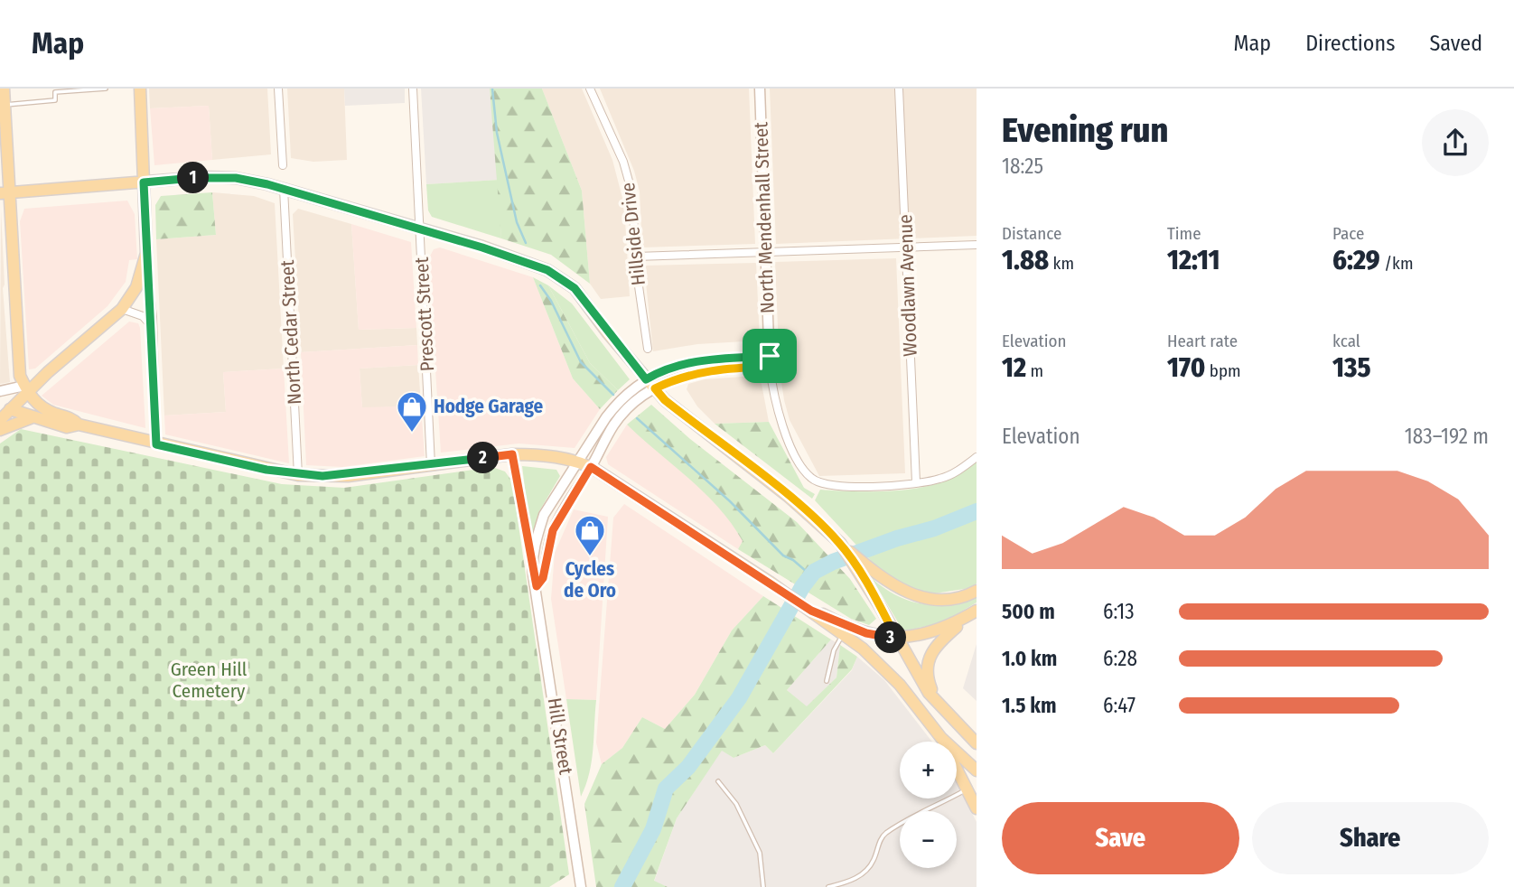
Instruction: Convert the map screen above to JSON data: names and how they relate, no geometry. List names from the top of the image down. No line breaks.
{"streets":{"street":["North Mendenhall Street","Hillside Drive","Woodlawn Avenue","Prescott Street","North Cedar Street","Hill Street"]},"crossings":[["North Mendenhall Street","Woodlawn Avenue"],["North Mendenhall Street","Hill Street"]],"parks":["Green Hill Cemetery"],"places":{"shop":["Hodge Garage","Cycles de Oro"]},"page":{"header":"Map","nav":["Map","Directions","Saved"],"heading":["Evening run","18:25"],"pins":["1","2","3"],"stats":[["Distance","1.88 km"],["Time","12:11"],["Pace","6:29 /km"],["Elevation","12 m"],["Heart rate","170 bpm"],["kcal","135"]],"chart":["Elevation","183–192 m"],"list":[{"name":"500 m","note":"6:13"},{"name":"1.0 km","note":"6:28"},{"name":"1.5 km","note":"6:47"}],"map_buttons":["+","−"],"buttons":["Save","Share"]}}
